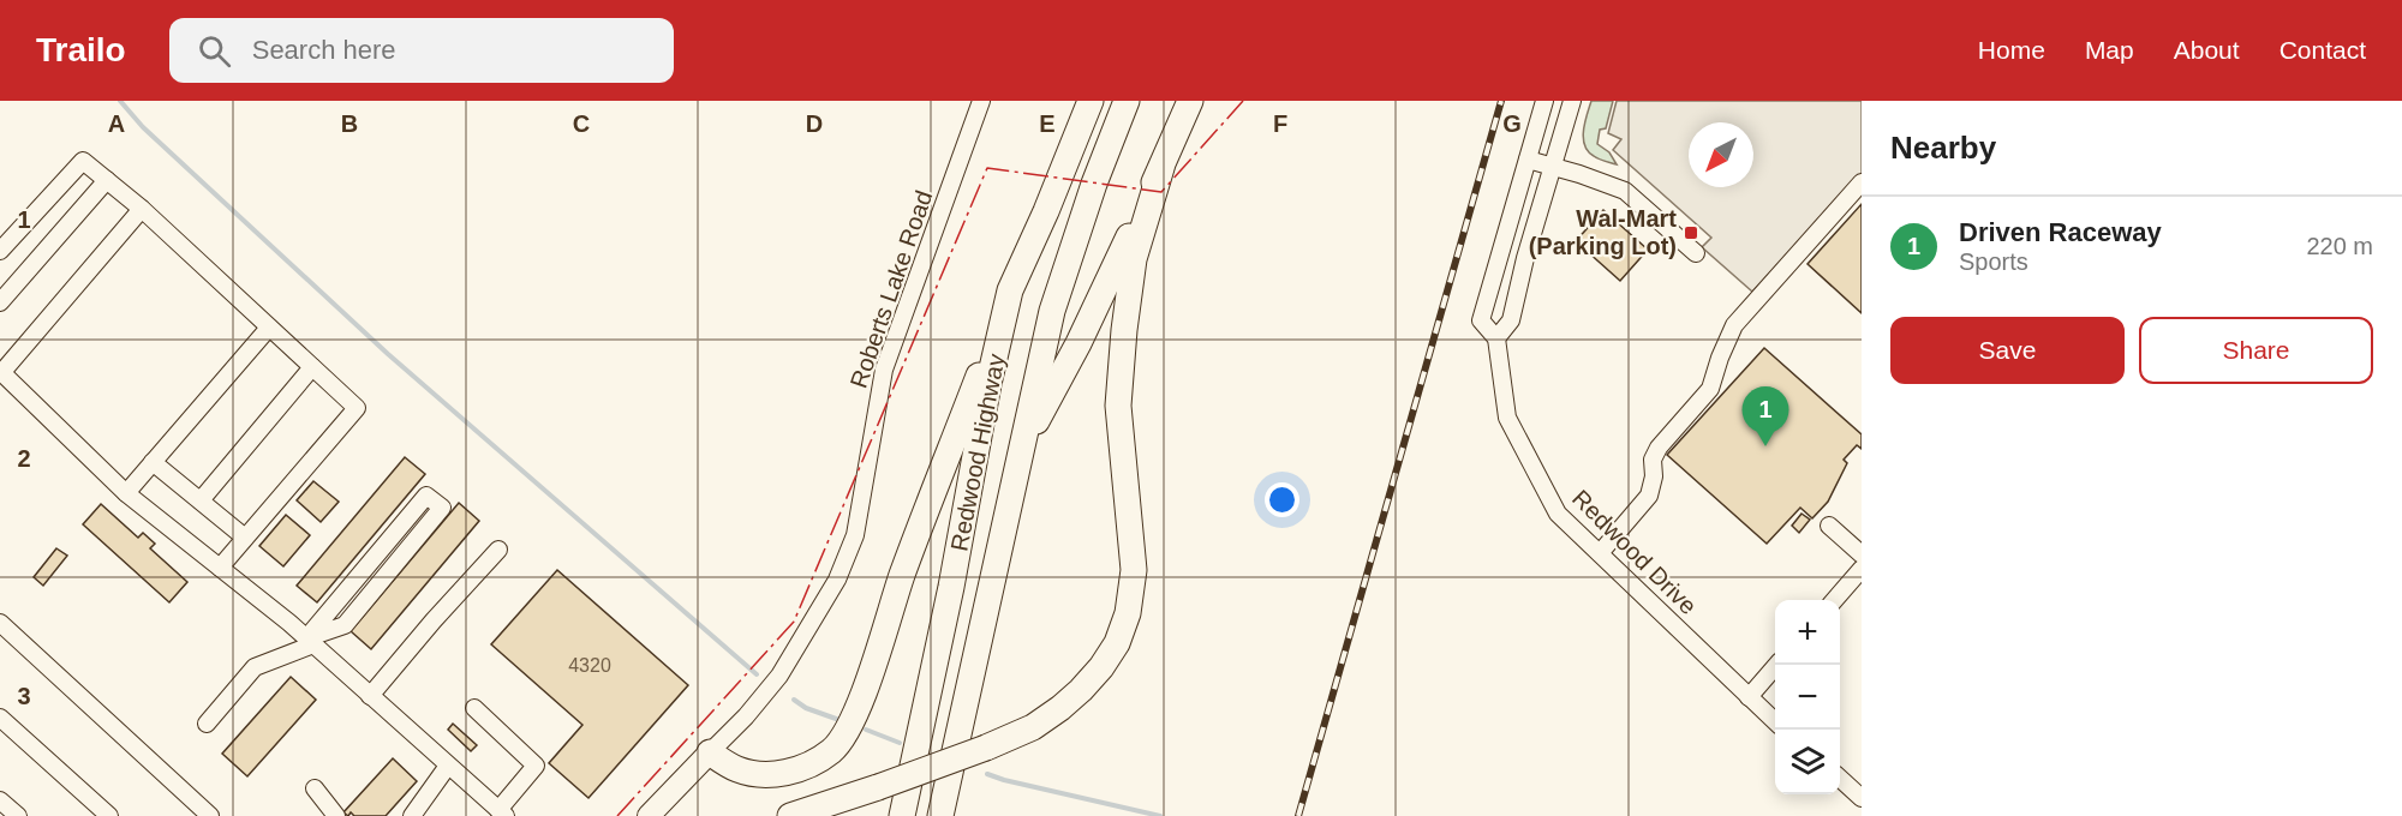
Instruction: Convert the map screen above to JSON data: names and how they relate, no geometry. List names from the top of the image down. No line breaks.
{"streets":{"highway":["Redwood Highway"],"street":["Roberts Lake Road","Redwood Drive"]},"places":{"transit":["Wal-Mart (Parking Lot)"]},"house_numbers":["4320"],"north":"bottom left","page":{"header":"Trailo","search":"Search here","nav":["Home","Map","About","Contact"],"heading":"Nearby","list":[{"mark":"1","name":"Driven Raceway","note":"Sports","value":"220 m"}],"buttons":["Save","Share"],"pins":"1","map_buttons":["+","−"]},"grid":{"columns":["A","B","C","D","E","F","G"],"rows":["1","2","3"]}}
